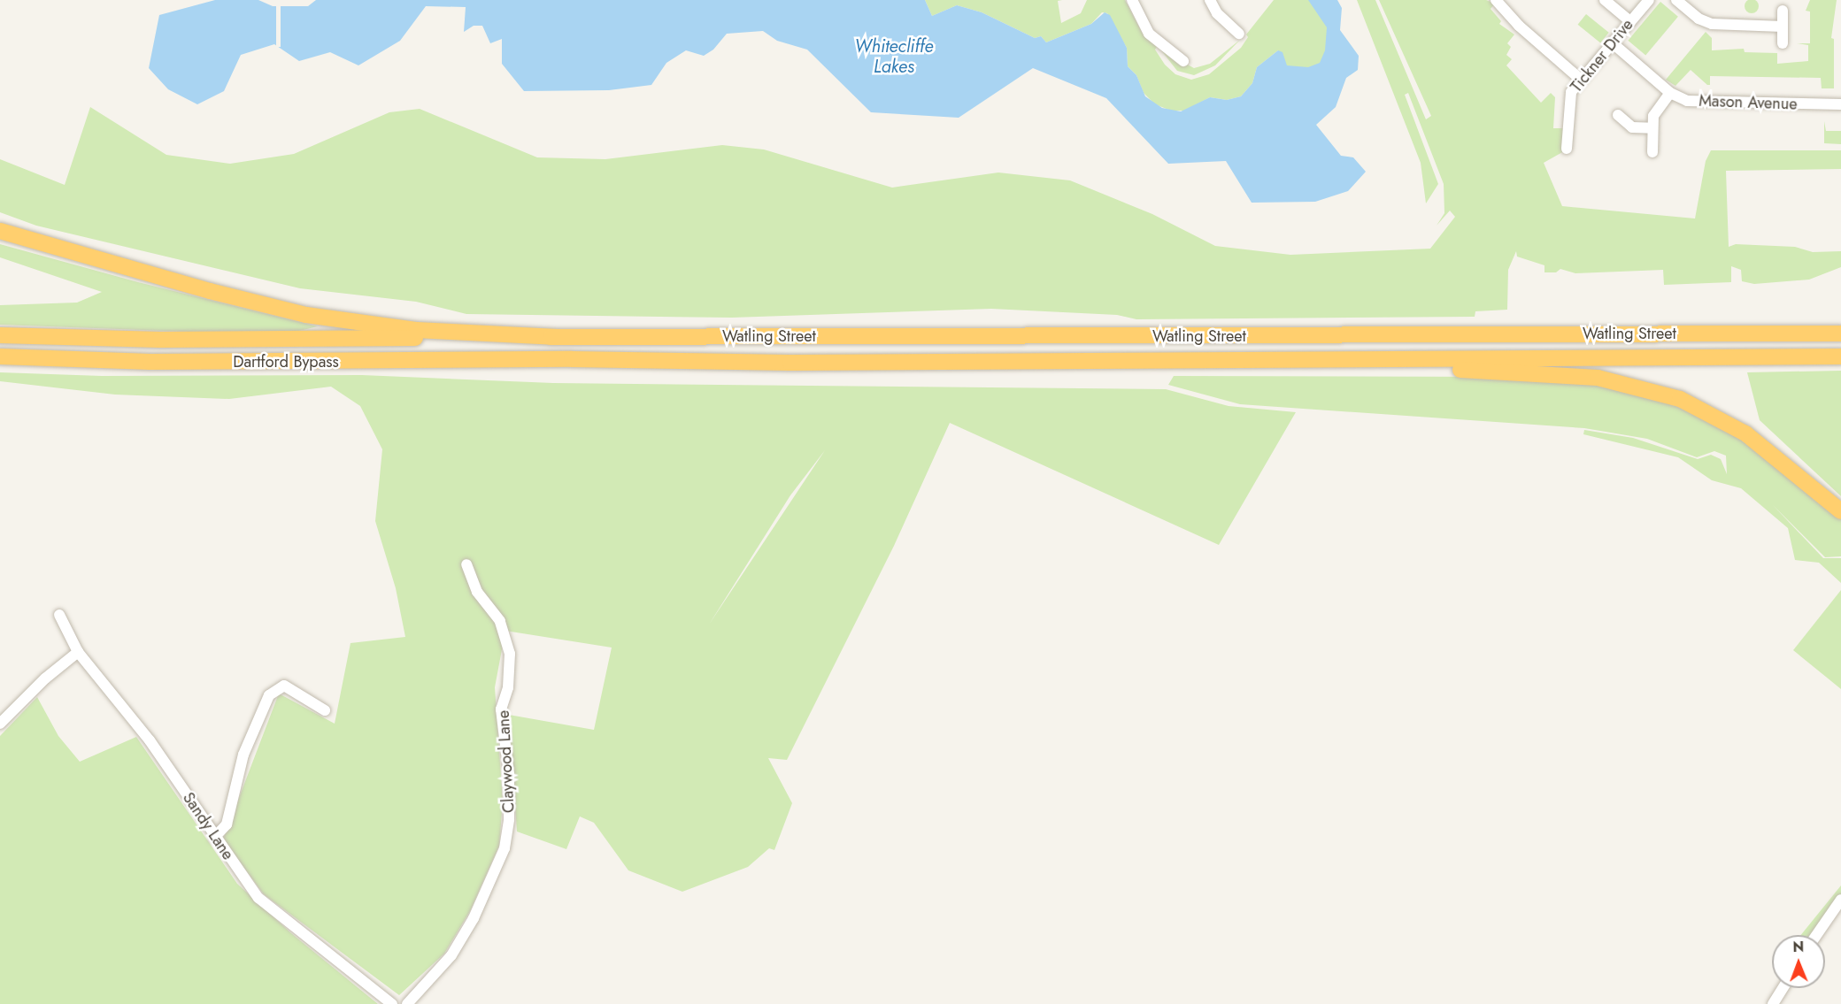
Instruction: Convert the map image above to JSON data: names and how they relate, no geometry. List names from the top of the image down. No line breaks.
{"streets":{"highway":["Watling Street","Dartford Bypass"],"street":["Tickner Drive","Mason Avenue","Claywood Lane","Sandy Lane"]},"crossings":[["Tickner Drive","Mason Avenue"],["Watling Street","Dartford Bypass"]],"water":["Whitecliffe Lakes"],"north":"top"}
